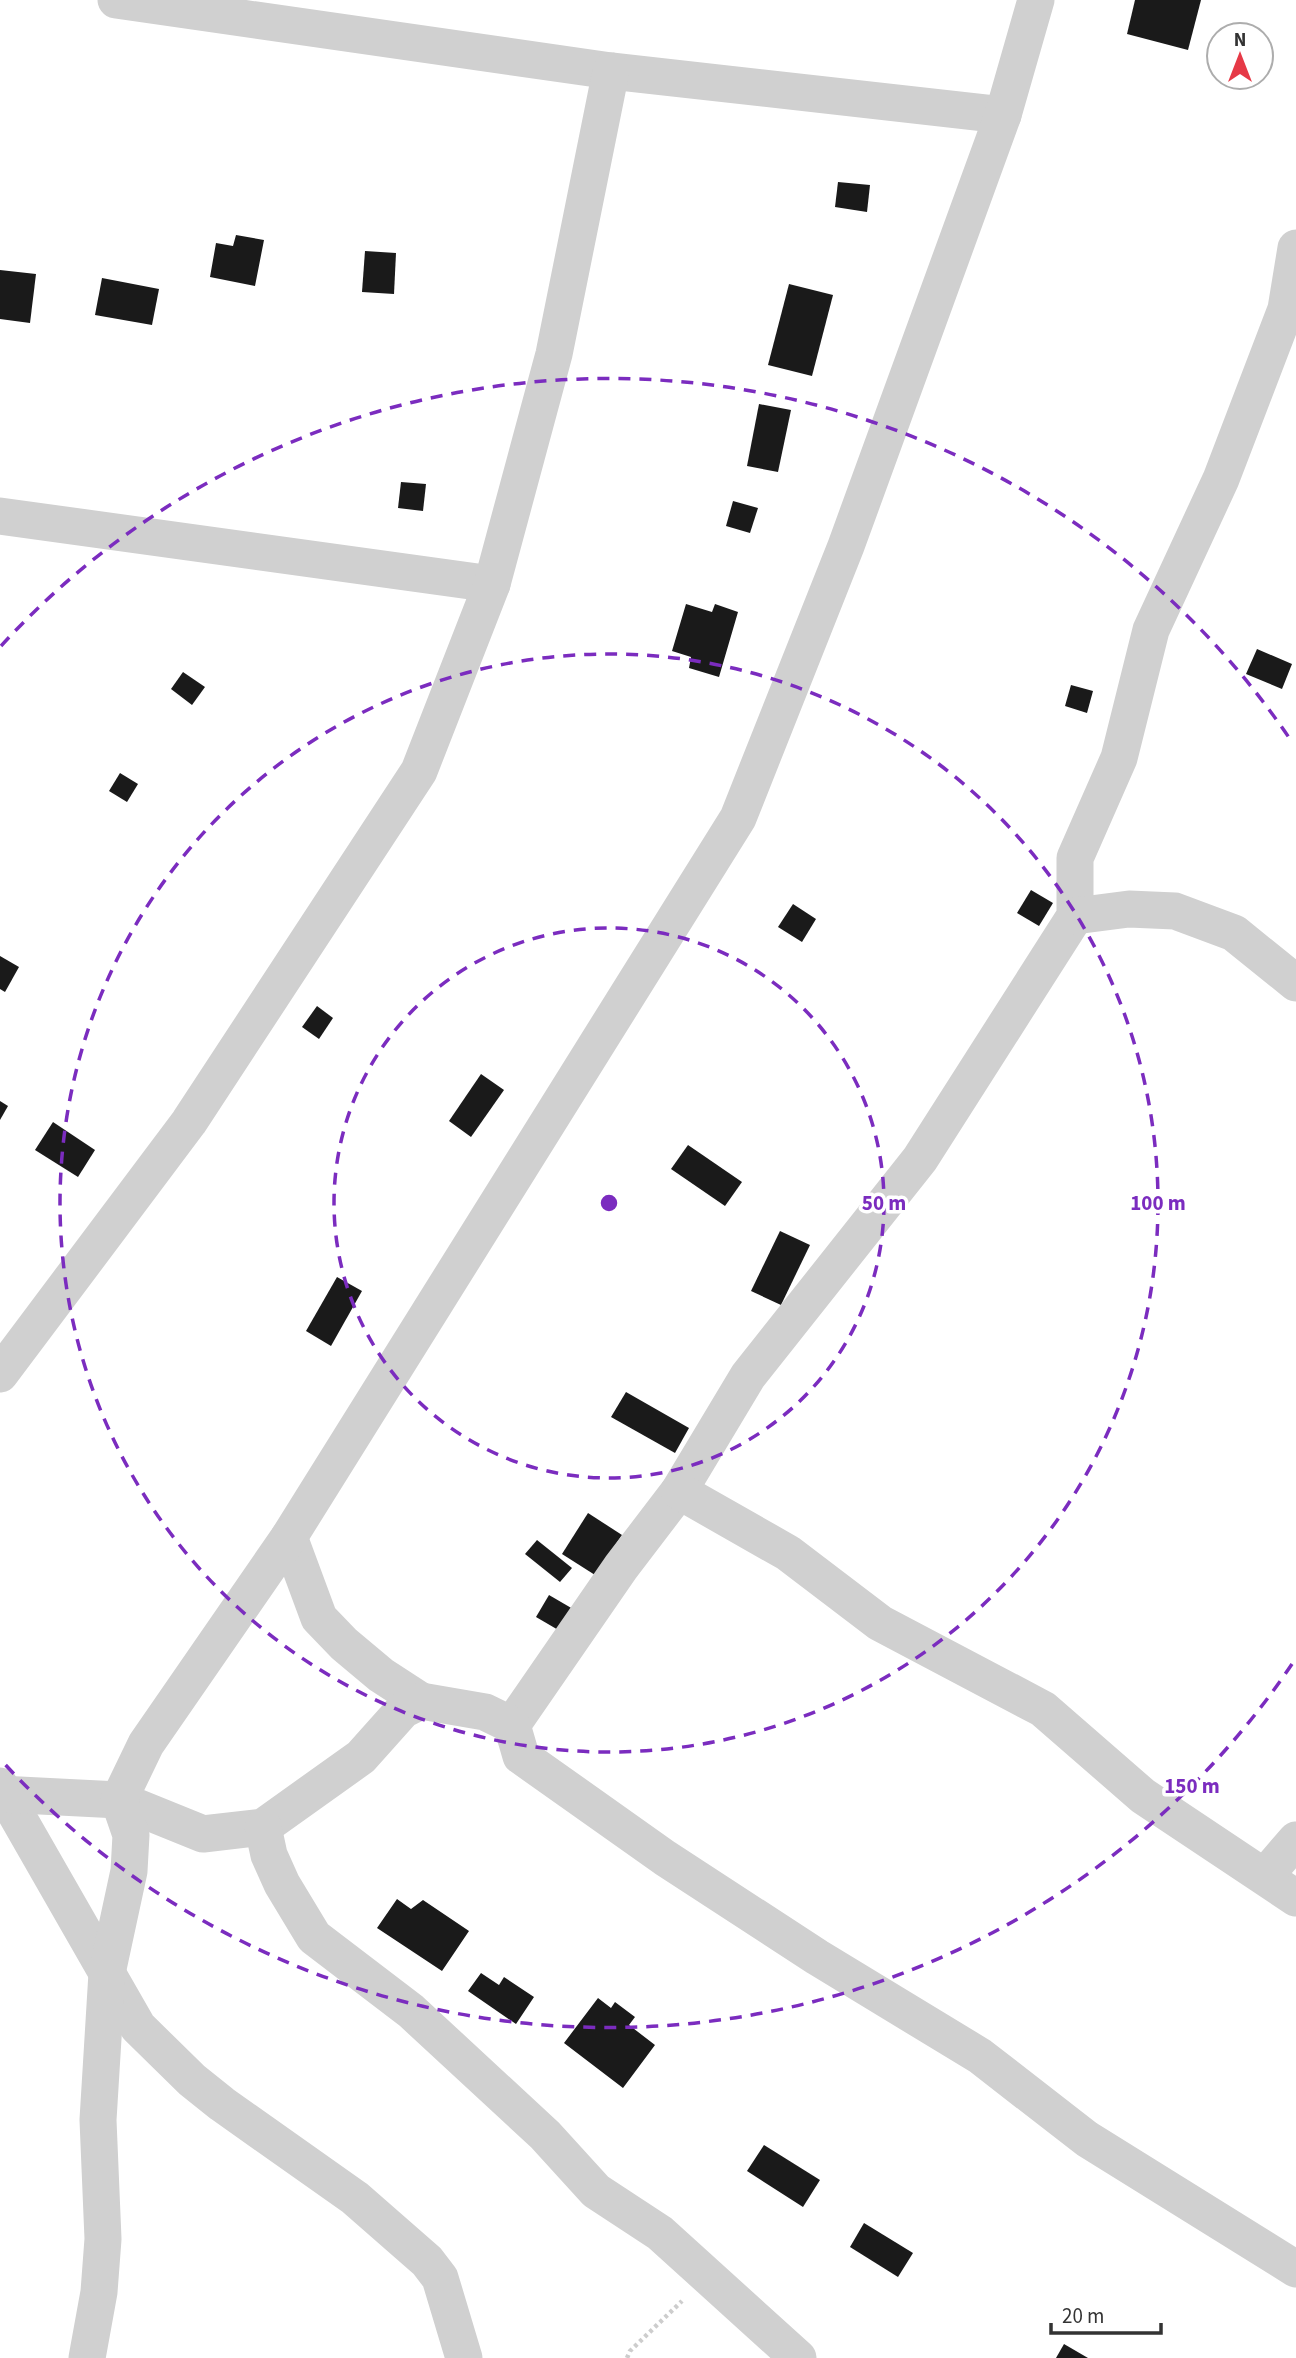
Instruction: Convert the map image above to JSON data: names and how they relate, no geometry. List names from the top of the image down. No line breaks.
{"scale_bar":"20 m","north":"top","rings":["50 m","100 m","150 m"]}
